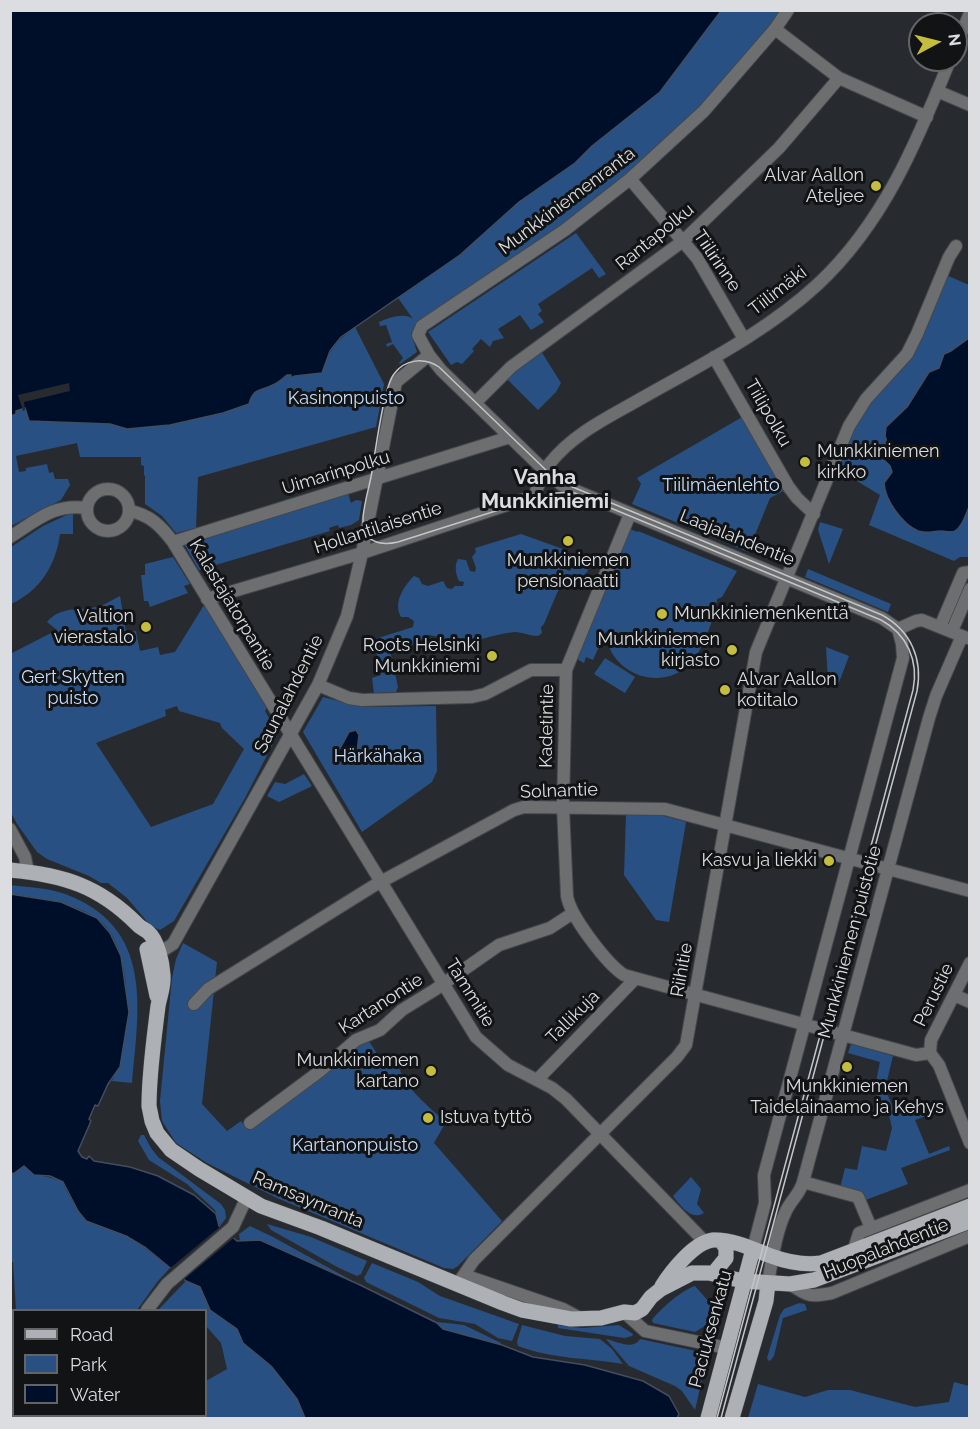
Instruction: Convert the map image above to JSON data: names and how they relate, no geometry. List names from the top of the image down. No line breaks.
{"streets":{"main road":["Ramsaynranta","Huopalahdentie","Paciuksenkatu"],"street":["Munkkiniemenranta","Rantapolku","Tiilirinne","Tiilimäki","Tiilipolku","Uimarinpolku","Hollantilaisentie","Laajalahdentie","Kalastajatorpantie","Saunalahdentie","Kadetintie","Solnantie","Munkkiniemen puistotie","Riihitie","Tammitie","Perustie","Kartanontie","Tallikuja"]},"crossings":[["Munkkiniemenranta","Tiilirinne"],["Munkkiniemenranta","Laajalahdentie"],["Munkkiniemenranta","Saunalahdentie"],["Rantapolku","Tiilirinne"],["Rantapolku","Laajalahdentie"],["Tiilirinne","Tiilimäki"],["Tiilimäki","Tiilipolku"],["Tiilimäki","Hollantilaisentie"],["Tiilimäki","Laajalahdentie"],["Tiilipolku","Riihitie"],["Uimarinpolku","Laajalahdentie"],["Uimarinpolku","Kalastajatorpantie"],["Uimarinpolku","Saunalahdentie"],["Hollantilaisentie","Laajalahdentie"],["Hollantilaisentie","Kalastajatorpantie"],["Hollantilaisentie","Saunalahdentie"],["Laajalahdentie","Saunalahdentie"],["Laajalahdentie","Kadetintie"],["Laajalahdentie","Munkkiniemen puistotie"],["Laajalahdentie","Riihitie"],["Kalastajatorpantie","Saunalahdentie"],["Kalastajatorpantie","Tammitie"],["Saunalahdentie","Tammitie"],["Saunalahdentie","Ramsaynranta"],["Kadetintie","Solnantie"],["Kadetintie","Munkkiniemen puistotie"],["Kadetintie","Riihitie"],["Kadetintie","Perustie"],["Kadetintie","Kartanontie"],["Kadetintie","Tallikuja"],["Solnantie","Munkkiniemen puistotie"],["Solnantie","Riihitie"],["Solnantie","Tammitie"],["Munkkiniemen puistotie","Huopalahdentie"],["Munkkiniemen puistotie","Paciuksenkatu"],["Riihitie","Tammitie"],["Riihitie","Ramsaynranta"],["Tammitie","Kartanontie"],["Tammitie","Tallikuja"],["Tammitie","Ramsaynranta"],["Ramsaynranta","Huopalahdentie"],["Ramsaynranta","Paciuksenkatu"],["Huopalahdentie","Paciuksenkatu"]],"districts":["Vanha Munkkiniemi"],"parks":["Kasinonpuisto","Tiilimäenlehto","Gert Skytten puisto","Härkähaka","Kartanonpuisto"],"places":["Alvar Aallon Ateljee","Munkkiniemen kirkko","Munkkiniemen pensionaatti","Munkkiniemenkenttä","Valtion vierastalo","Munkkiniemen kirjasto","Roots Helsinki Munkkiniemi","Alvar Aallon kotitalo","Kasvu ja liekki","Munkkiniemen Taidelainaamo ja Kehys","Munkkiniemen kartano","Istuva tyttö"],"legend":["Road","Park","Water"],"north":"right"}
